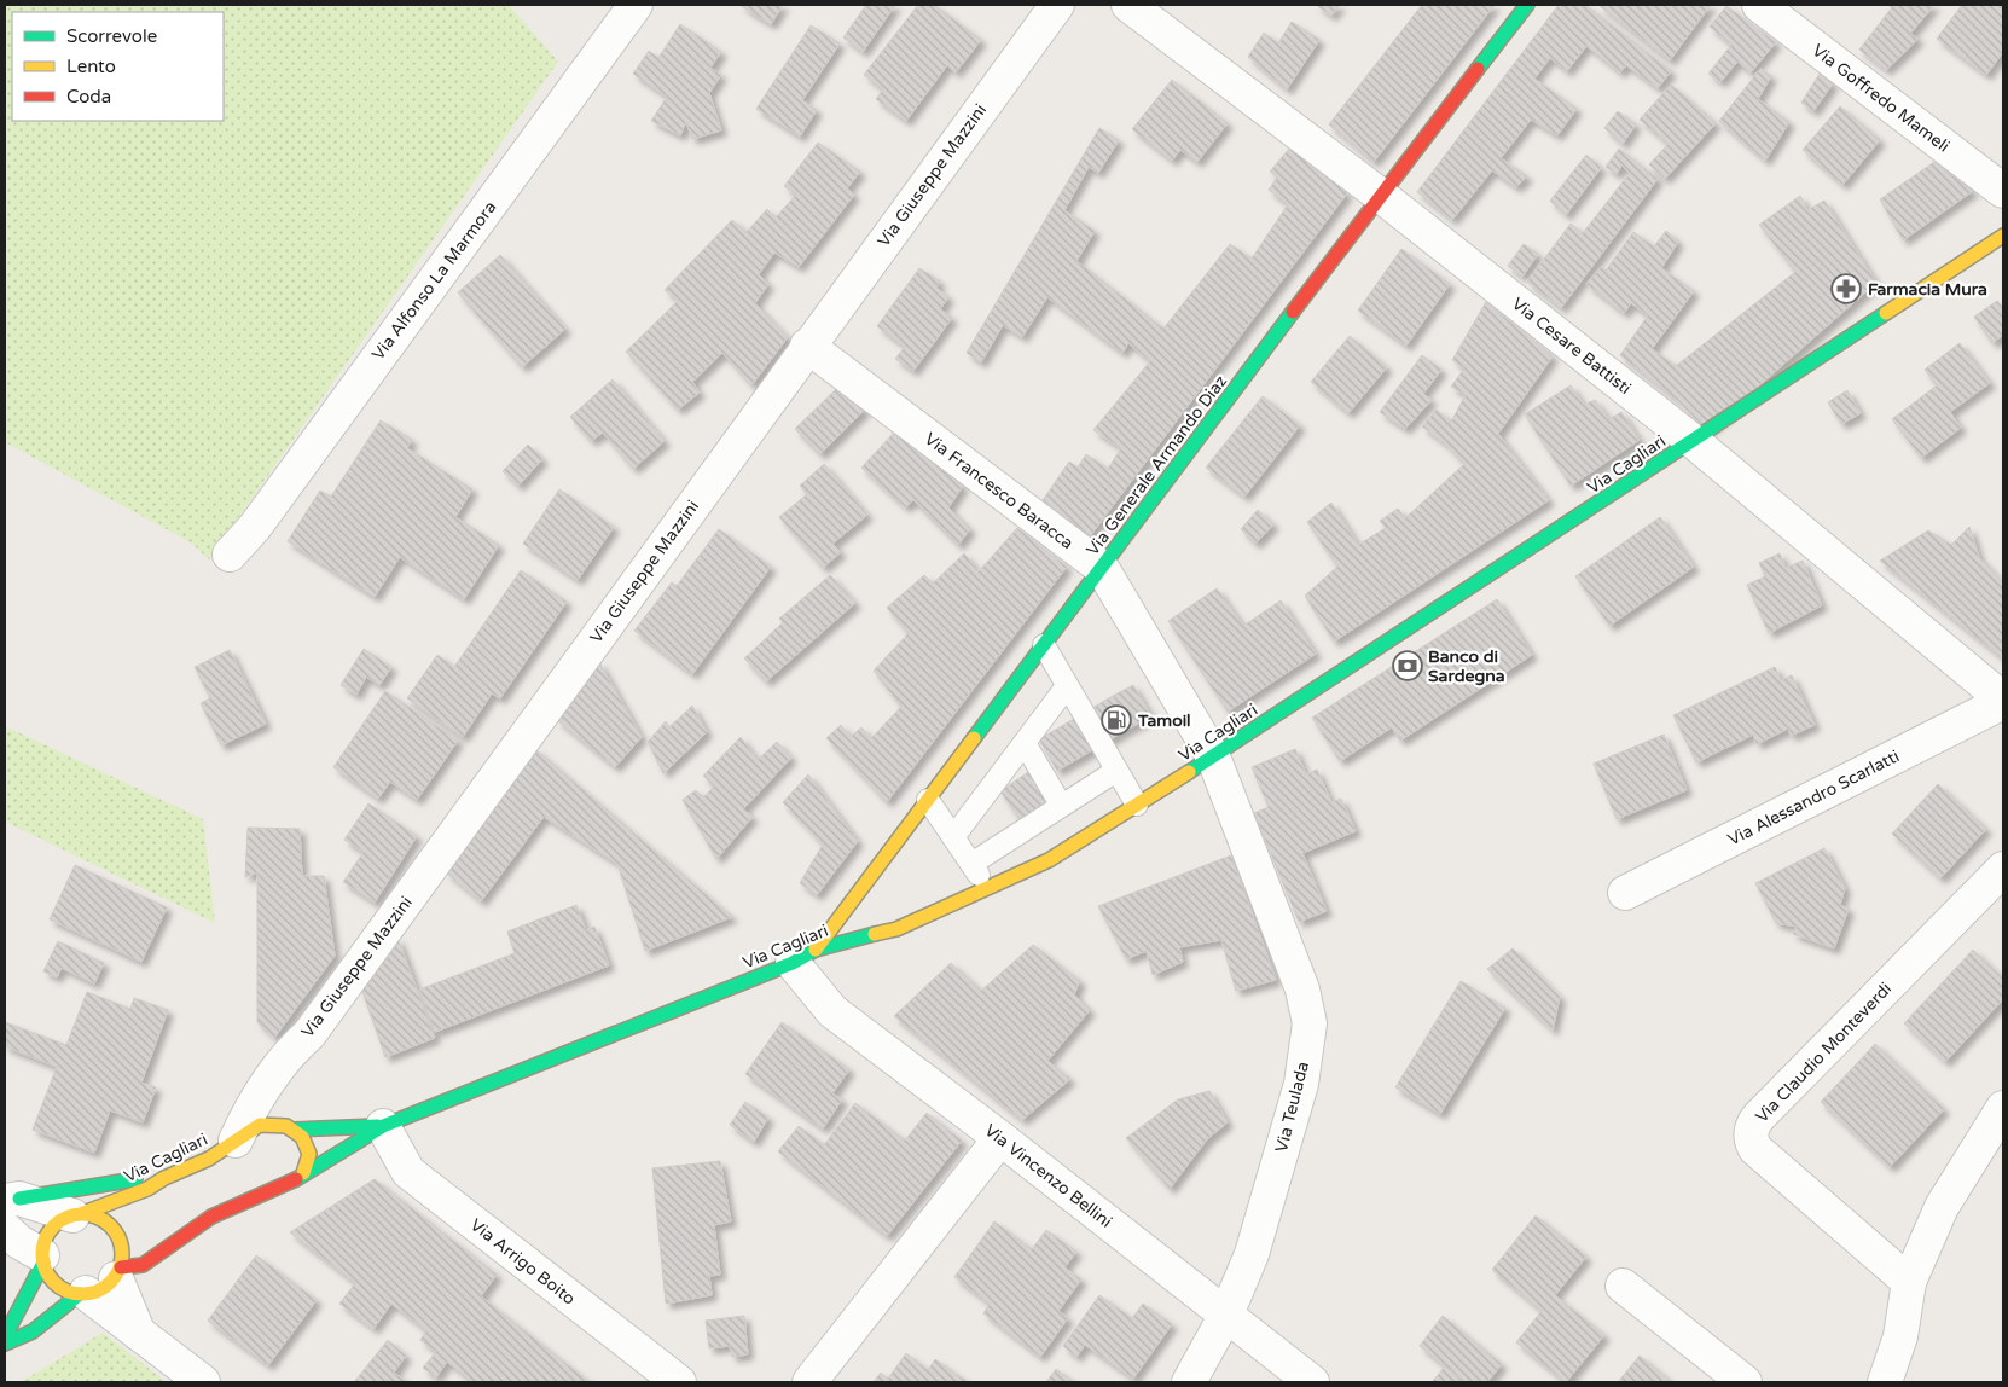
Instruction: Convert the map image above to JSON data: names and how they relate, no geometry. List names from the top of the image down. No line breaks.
{"streets":{"street":["Via Goffredo Mameli","Via Giuseppe Mazzini","Via Alfonso La Marmora","Via Cesare Battisti","Via Cagliari","Via Generale Armando Diaz","Via Francesco Baracca","Via Alessandro Scarlatti","Via Claudio Monteverdi","Via Teulada","Via Vincenzo Bellini","Via Arrigo Boito"]},"crossings":[["Via Giuseppe Mazzini","Via Cagliari"],["Via Giuseppe Mazzini","Via Francesco Baracca"],["Via Cesare Battisti","Via Cagliari"],["Via Cesare Battisti","Via Generale Armando Diaz"],["Via Cesare Battisti","Via Alessandro Scarlatti"],["Via Cagliari","Via Generale Armando Diaz"],["Via Cagliari","Via Francesco Baracca"],["Via Cagliari","Via Teulada"],["Via Cagliari","Via Vincenzo Bellini"],["Via Cagliari","Via Arrigo Boito"],["Via Generale Armando Diaz","Via Francesco Baracca"],["Via Generale Armando Diaz","Via Vincenzo Bellini"],["Via Francesco Baracca","Via Teulada"],["Via Teulada","Via Vincenzo Bellini"]],"places":{"pharmacy":["Farmacia Mura"],"bank":["Banco di Sardegna"],"fuel station":["Tamoil"]},"legend":["Scorrevole","Lento","Coda"]}
